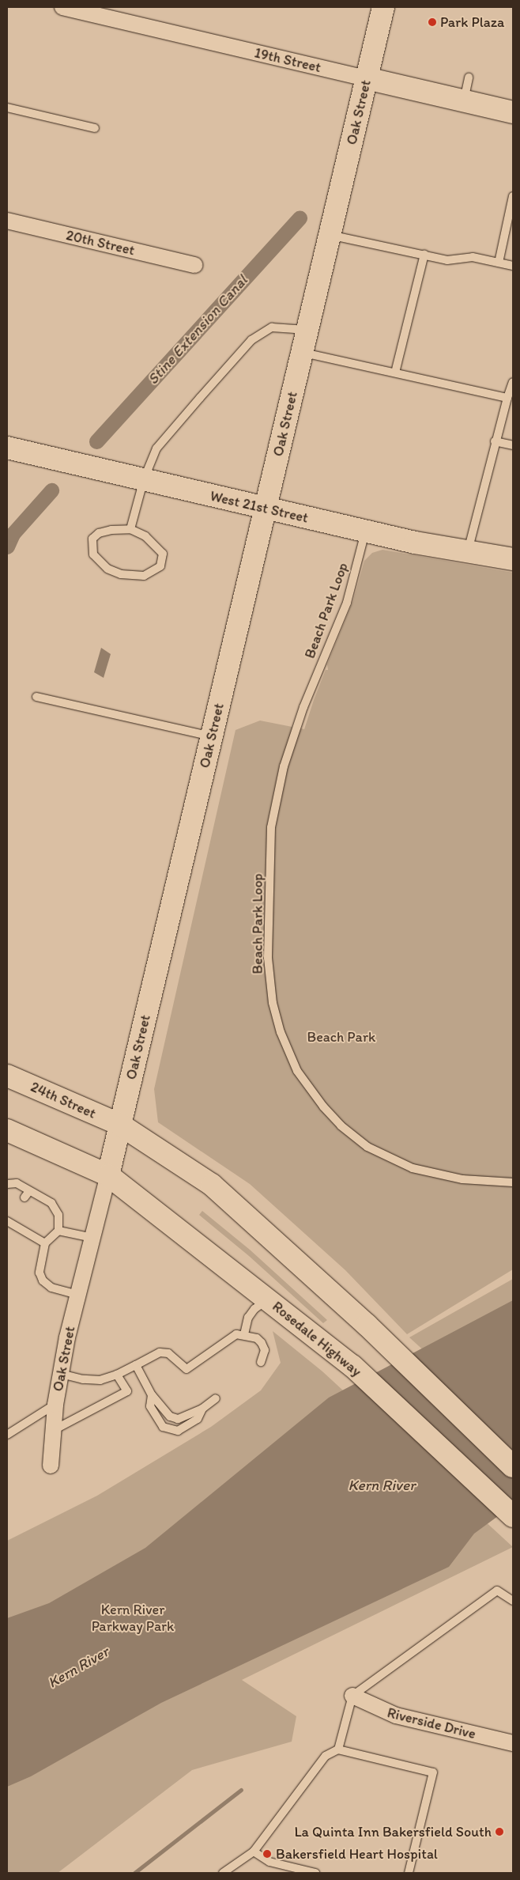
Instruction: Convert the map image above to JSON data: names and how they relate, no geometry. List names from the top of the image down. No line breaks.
{"streets":{"main road":["19th Street","Oak Street","West 21st Street","24th Street","Rosedale Highway"],"street":["20th Street","Riverside Drive"],"lane":["Beach Park Loop"]},"crossings":[["19th Street","Oak Street"],["Oak Street","West 21st Street"],["Oak Street","24th Street"],["Oak Street","Rosedale Highway"],["West 21st Street","Beach Park Loop"]],"water":["Stine Extension Canal","Kern River"],"parks":["Beach Park","Kern River Parkway Park"],"places":["Park Plaza","La Quinta Inn Bakersfield South","Bakersfield Heart Hospital"]}
